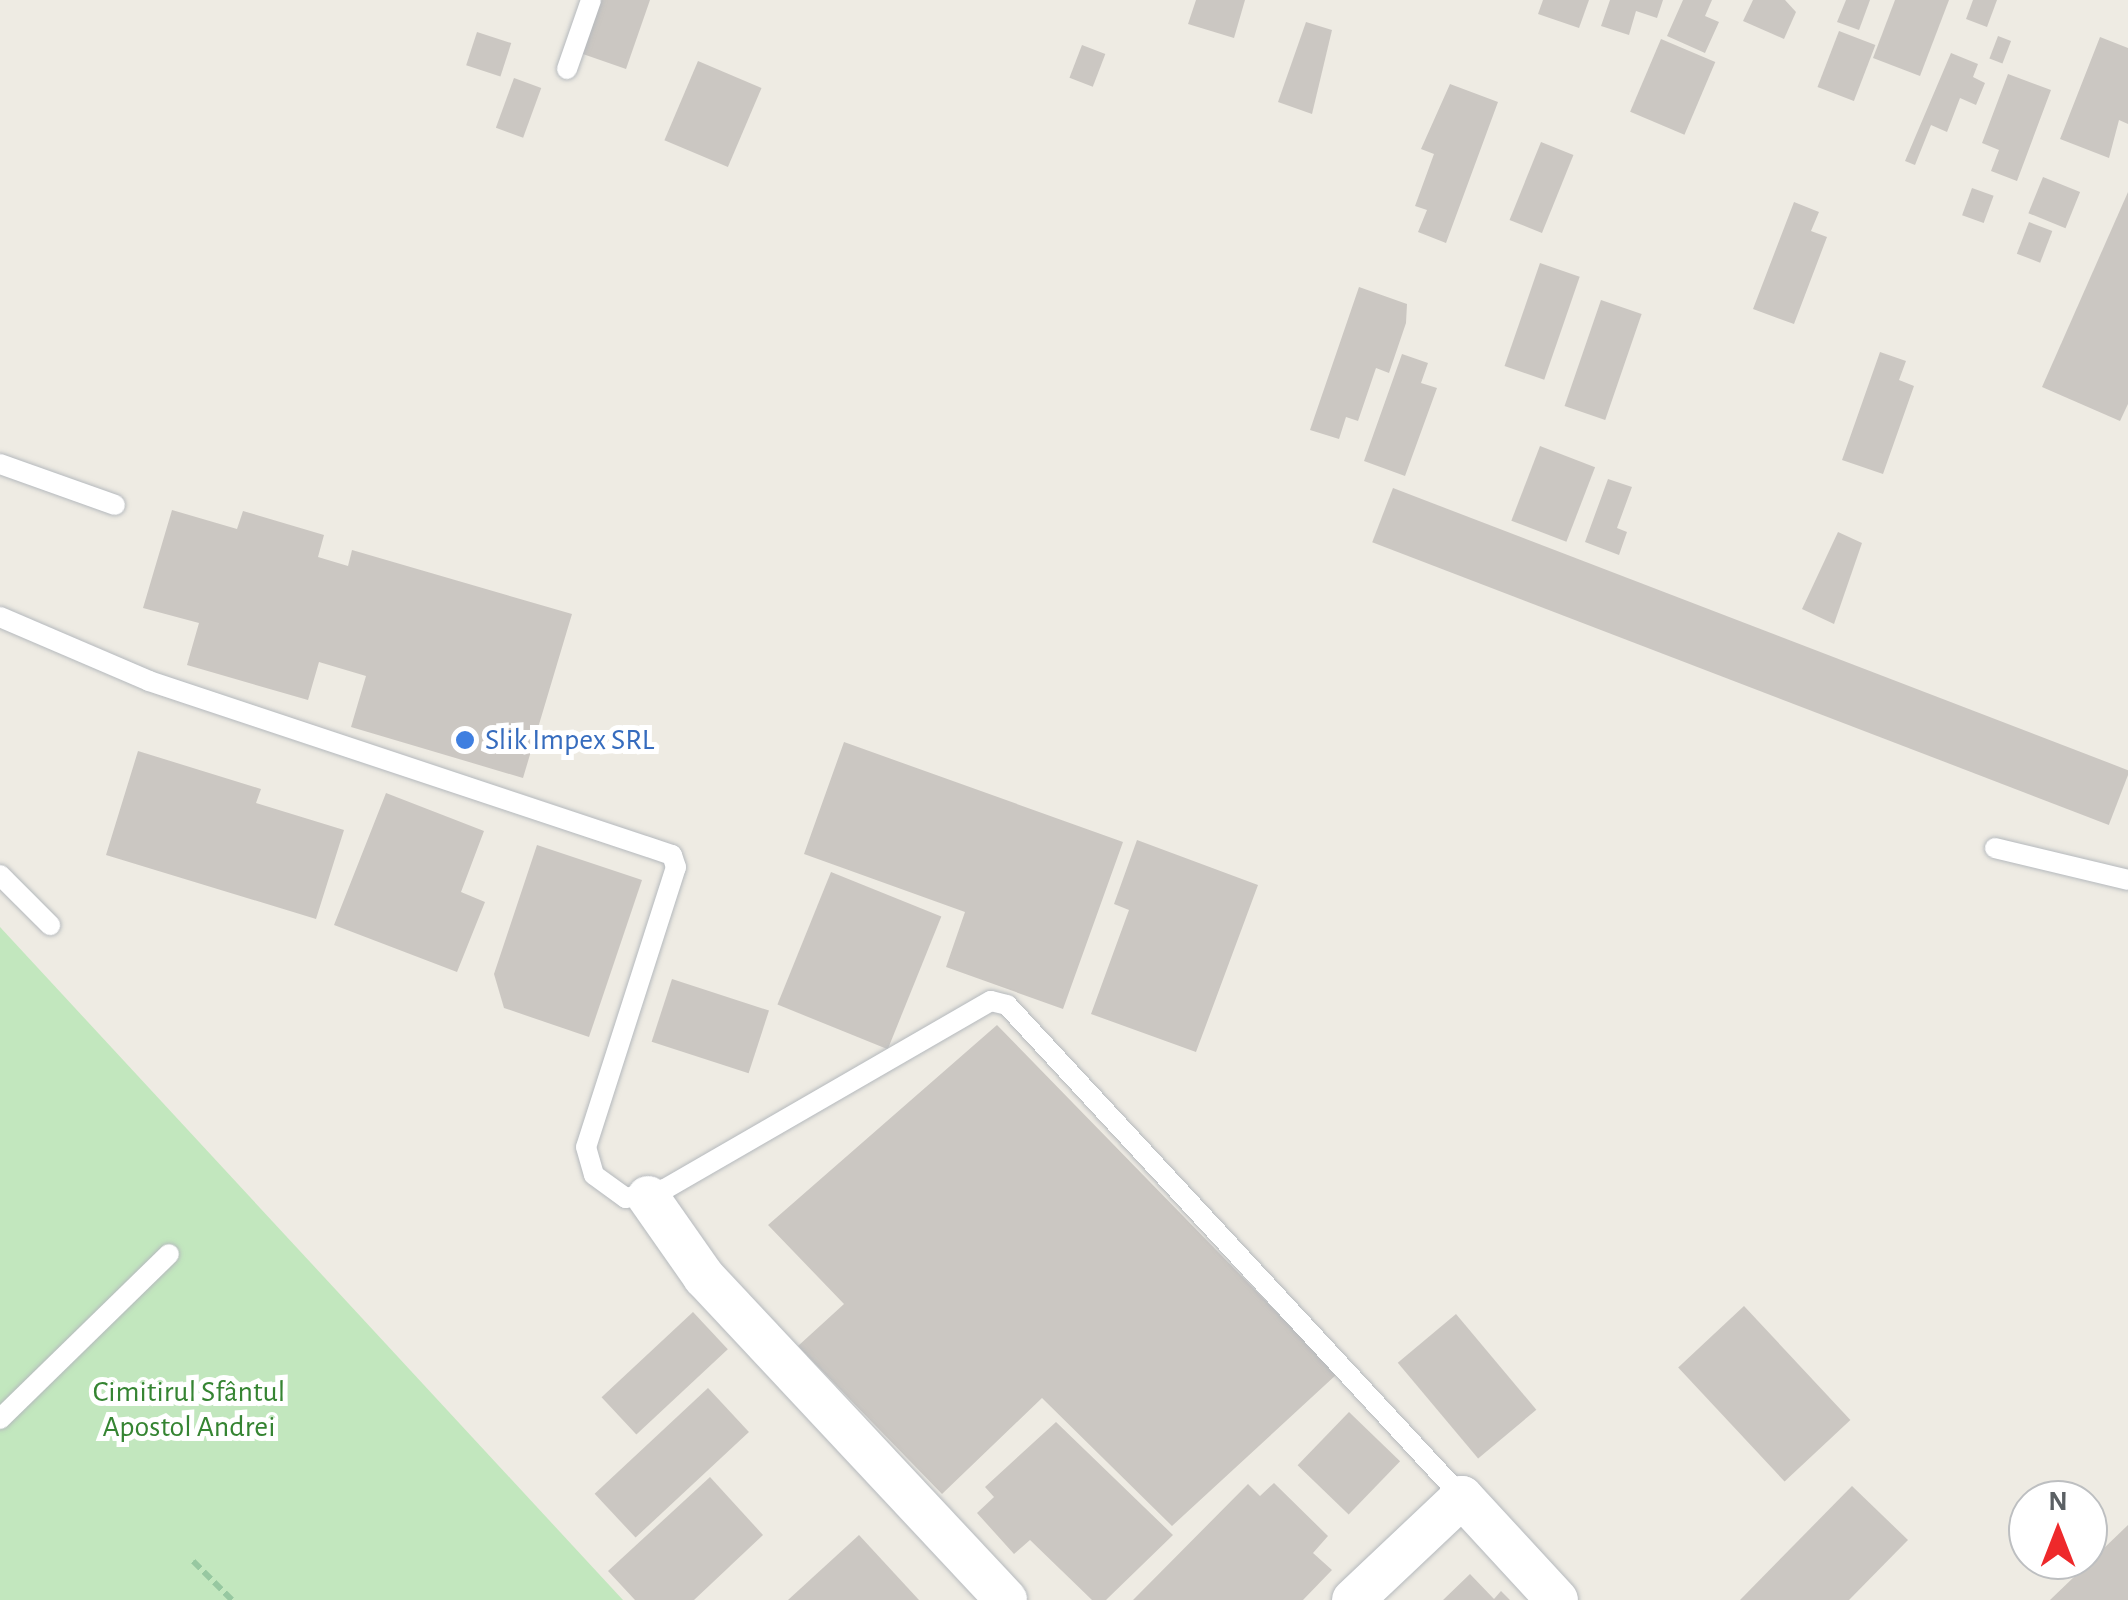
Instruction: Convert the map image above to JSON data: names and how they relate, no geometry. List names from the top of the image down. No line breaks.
{"parks":["Cimitirul Sfântul Apostol Andrei"],"places":["Slik Impex SRL"],"north":"top"}
